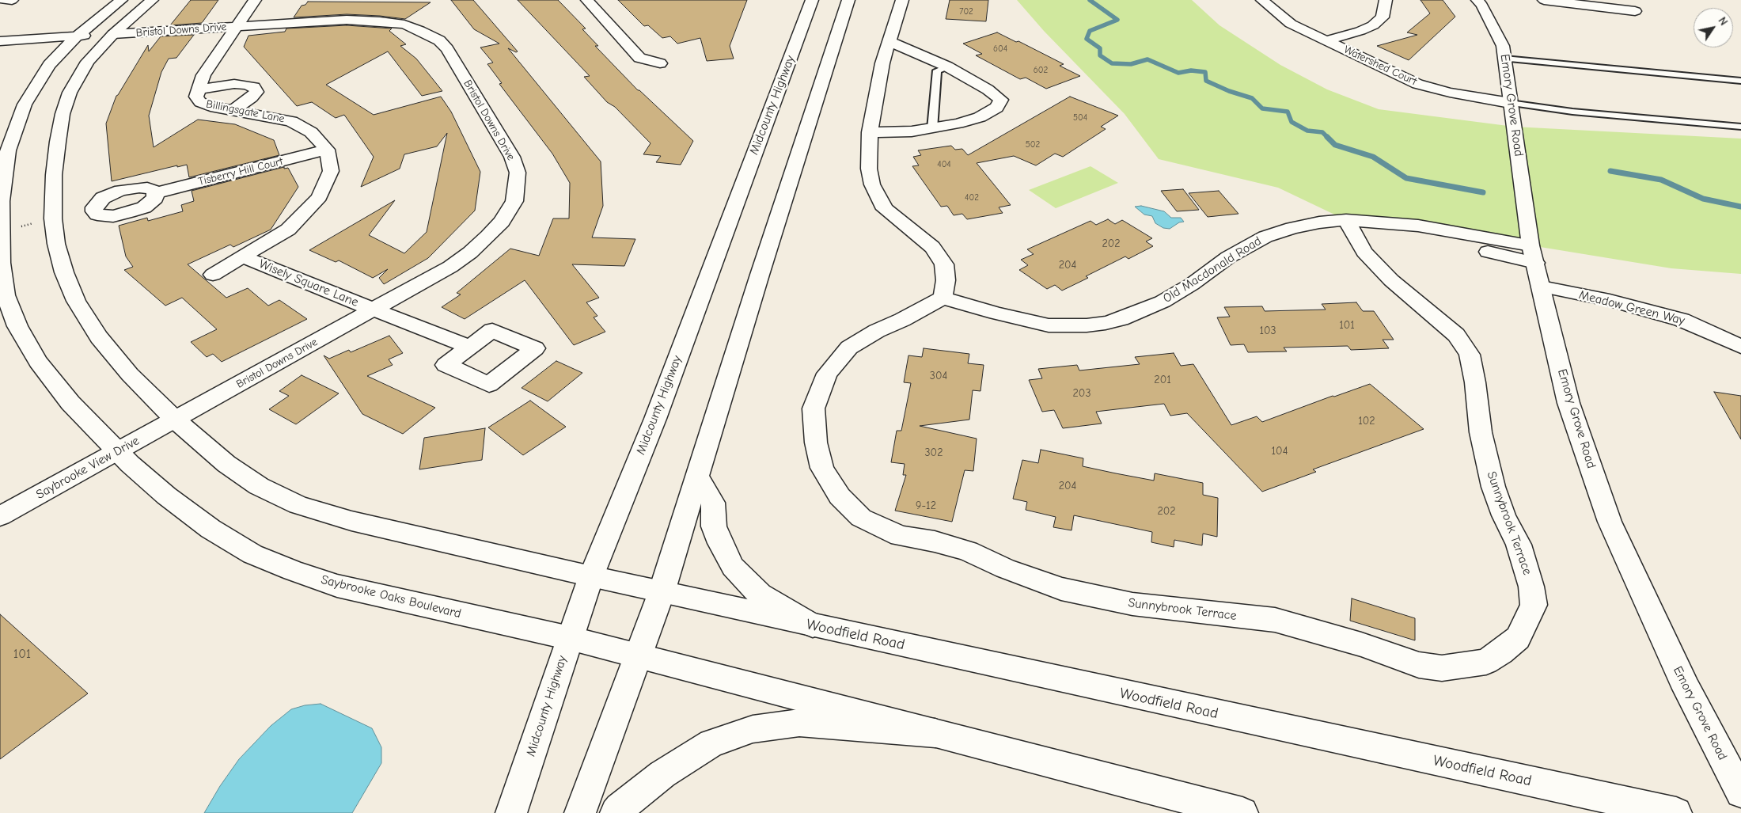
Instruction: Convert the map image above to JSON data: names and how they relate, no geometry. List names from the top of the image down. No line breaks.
{"streets":{"street":["Bristol Downs Drive","Watershed Court","Midcounty Highway","Emory Grove Road","Billingsgate Lane","Tisberry Hill Court","Old Macdonald Road","Wisely Square Lane","Meadow Green Way","Saybrooke View Drive","Sunnybrook Terrace","Saybrooke Oaks Boulevard","Woodfield Road"]},"crossings":[["Bristol Downs Drive","Billingsgate Lane"],["Bristol Downs Drive","Wisely Square Lane"],["Bristol Downs Drive","Saybrooke View Drive"],["Bristol Downs Drive","Saybrooke Oaks Boulevard"],["Watershed Court","Emory Grove Road"],["Midcounty Highway","Saybrooke Oaks Boulevard"],["Emory Grove Road","Old Macdonald Road"],["Emory Grove Road","Meadow Green Way"],["Billingsgate Lane","Tisberry Hill Court"],["Billingsgate Lane","Wisely Square Lane"],["Old Macdonald Road","Sunnybrook Terrace"],["Saybrooke View Drive","Saybrooke Oaks Boulevard"]],"house_numbers":["702","604","602","504","502","404","402","202","204","101","103","304","201","203","102","104","302","204","9-12","202","101"],"north":"top right"}
